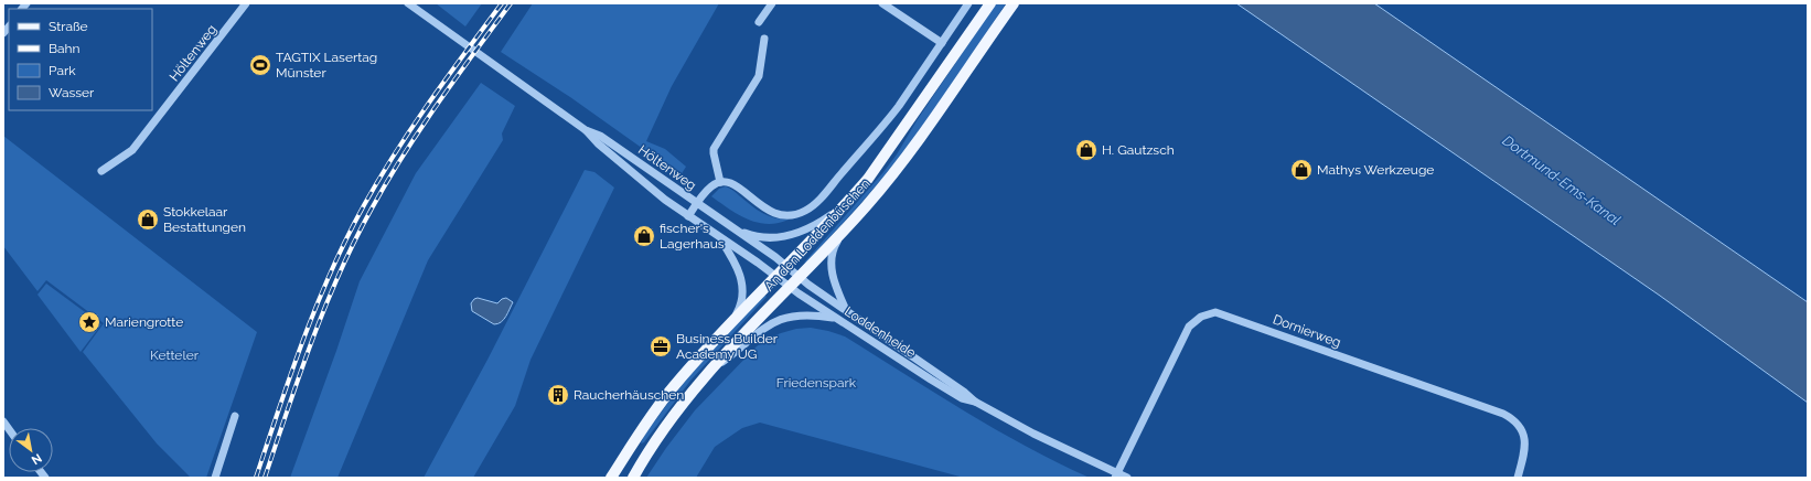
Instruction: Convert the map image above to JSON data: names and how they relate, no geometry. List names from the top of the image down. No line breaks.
{"streets":{"main road":["An den Loddenbüschen"],"street":["Höltenweg","Dornierweg","Loddenheide"]},"crossings":[["Höltenweg","An den Loddenbüschen"],["Höltenweg","Loddenheide"],["An den Loddenbüschen","Loddenheide"],["Dornierweg","Loddenheide"]],"water":["Dortmund-Ems-Kanal"],"parks":["Ketteler","Friedenspark"],"places":{"sports":["TAGTIX Lasertag Münster"],"shop":["H. Gautzsch","Mathys Werkzeuge","Stokkelaar Bestattungen","fischer's Lagerhaus"],"place":["Mariengrotte"],"office":["Business Builder Academy UG"],"building":["Raucherhäuschen"]},"legend":["Straße","Bahn","Park","Wasser"],"north":"bottom right"}
